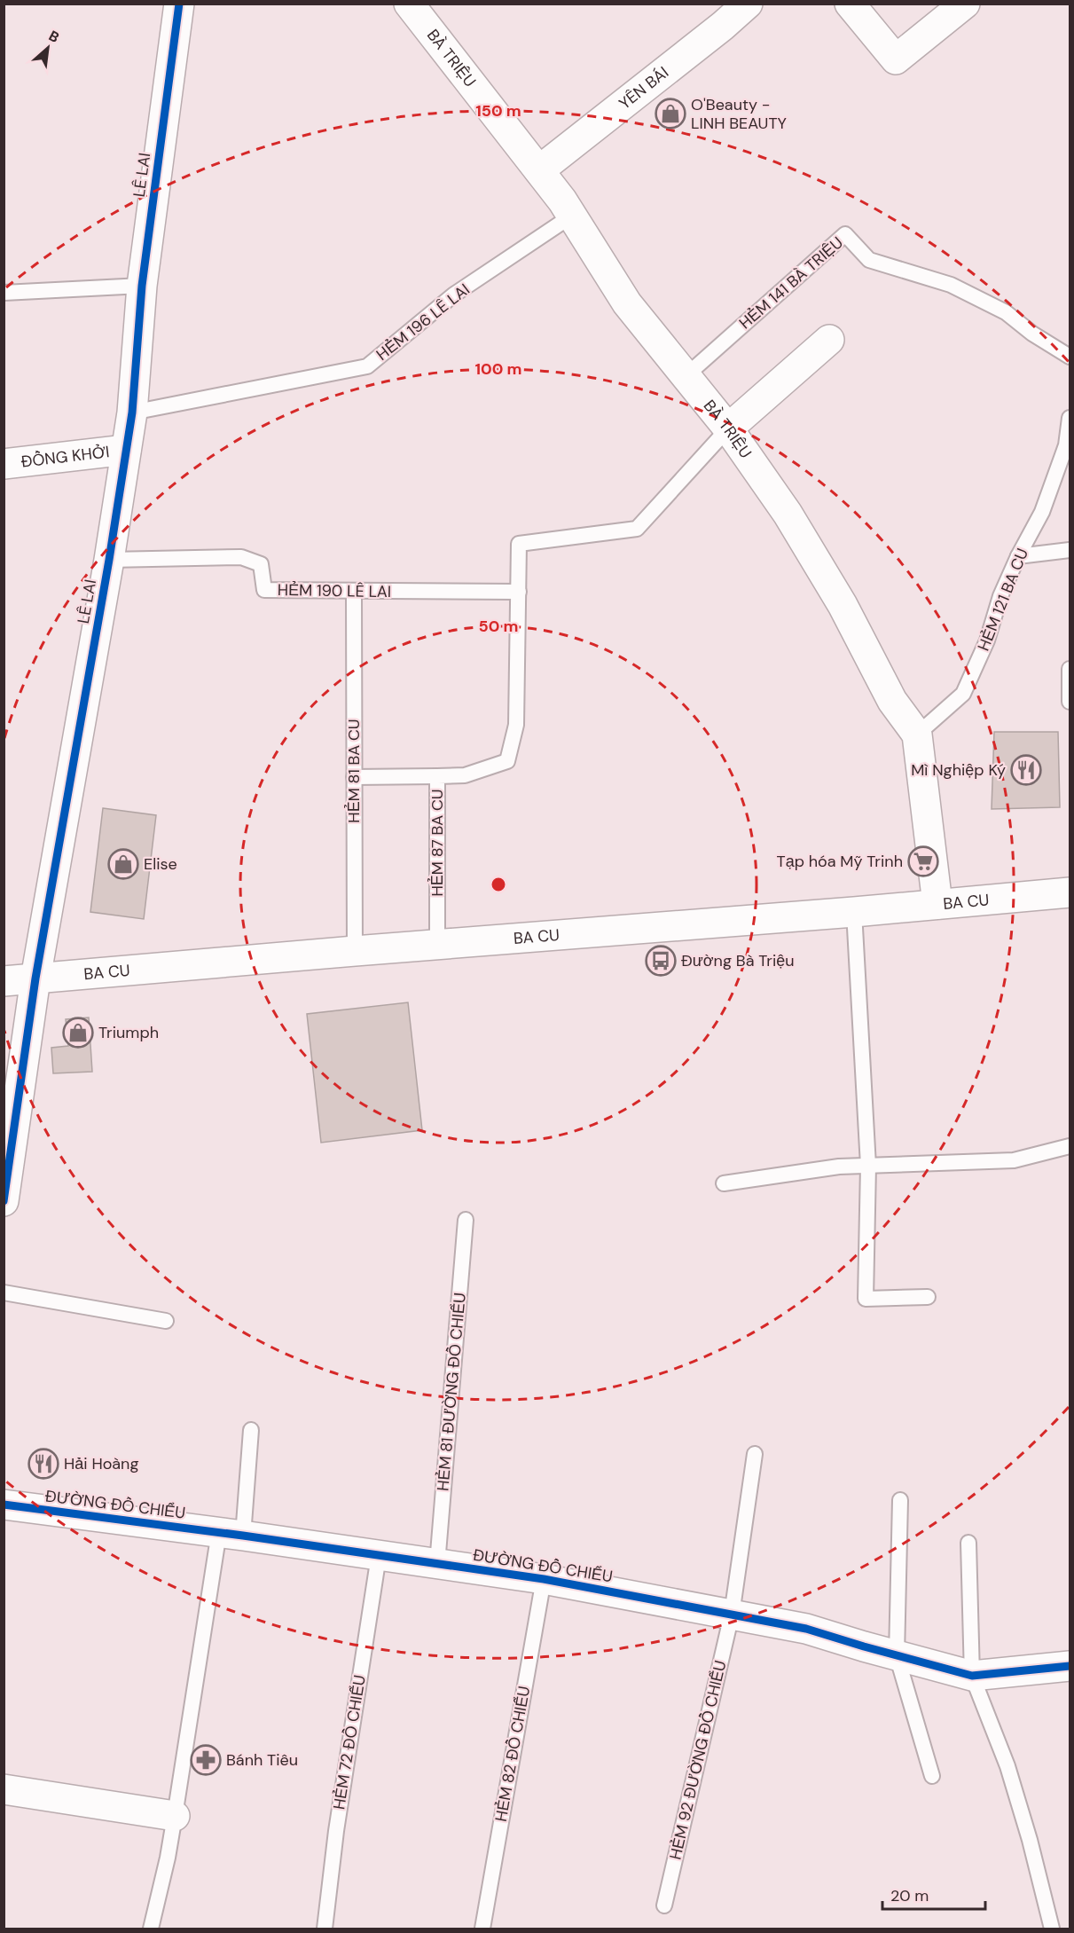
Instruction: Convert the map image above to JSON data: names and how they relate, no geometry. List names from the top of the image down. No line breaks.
{"streets":{"street":["BÀ TRIỆU","YÊN BÁI","LÊ LAI","ĐỒNG KHỞI","BA CU","ĐƯỜNG ĐỒ CHIỂU"],"lane":["HẺM 141 BÀ TRIỆU","HẺM 196 LÊ LAI","HẺM 190 LÊ LAI","HẺM 121 BA CU","HẺM 81 BA CU","HẺM 87 BA CU","HẺM 81 ĐƯỜNG ĐỒ CHIỂU","HẺM 72 ĐỒ CHIỂU","HẺM 82 ĐỒ CHIỂU","HẺM 92 ĐƯỜNG ĐỒ CHIỂU"]},"crossings":[["BÀ TRIỆU","YÊN BÁI"],["BÀ TRIỆU","HẺM 141 BÀ TRIỆU"],["BÀ TRIỆU","HẺM 196 LÊ LAI"],["BÀ TRIỆU","HẺM 121 BA CU"],["BÀ TRIỆU","HẺM 87 BA CU"],["BÀ TRIỆU","BA CU"],["LÊ LAI","HẺM 196 LÊ LAI"],["LÊ LAI","ĐỒNG KHỞI"],["LÊ LAI","HẺM 190 LÊ LAI"],["LÊ LAI","BA CU"],["HẺM 190 LÊ LAI","HẺM 81 BA CU"],["HẺM 190 LÊ LAI","HẺM 87 BA CU"],["HẺM 81 BA CU","BA CU"],["HẺM 87 BA CU","BA CU"],["HẺM 81 ĐƯỜNG ĐỒ CHIỂU","ĐƯỜNG ĐỒ CHIỂU"],["ĐƯỜNG ĐỒ CHIỂU","HẺM 72 ĐỒ CHIỂU"],["ĐƯỜNG ĐỒ CHIỂU","HẺM 82 ĐỒ CHIỂU"],["ĐƯỜNG ĐỒ CHIỂU","HẺM 92 ĐƯỜNG ĐỒ CHIỂU"]],"places":{"shop":["O'Beauty - LINH BEAUTY","Elise","Triumph"],"restaurant":["Mì Nghiệp Ký","Hải Hoàng"],"supermarket":["Tạp hóa Mỹ Trinh"],"bus stop":["Đường Bà Triệu"],"pharmacy":["Bánh Tiêu"]},"scale_bar":"20 m","north":"top right","rings":["150 m","100 m","50 m"]}
